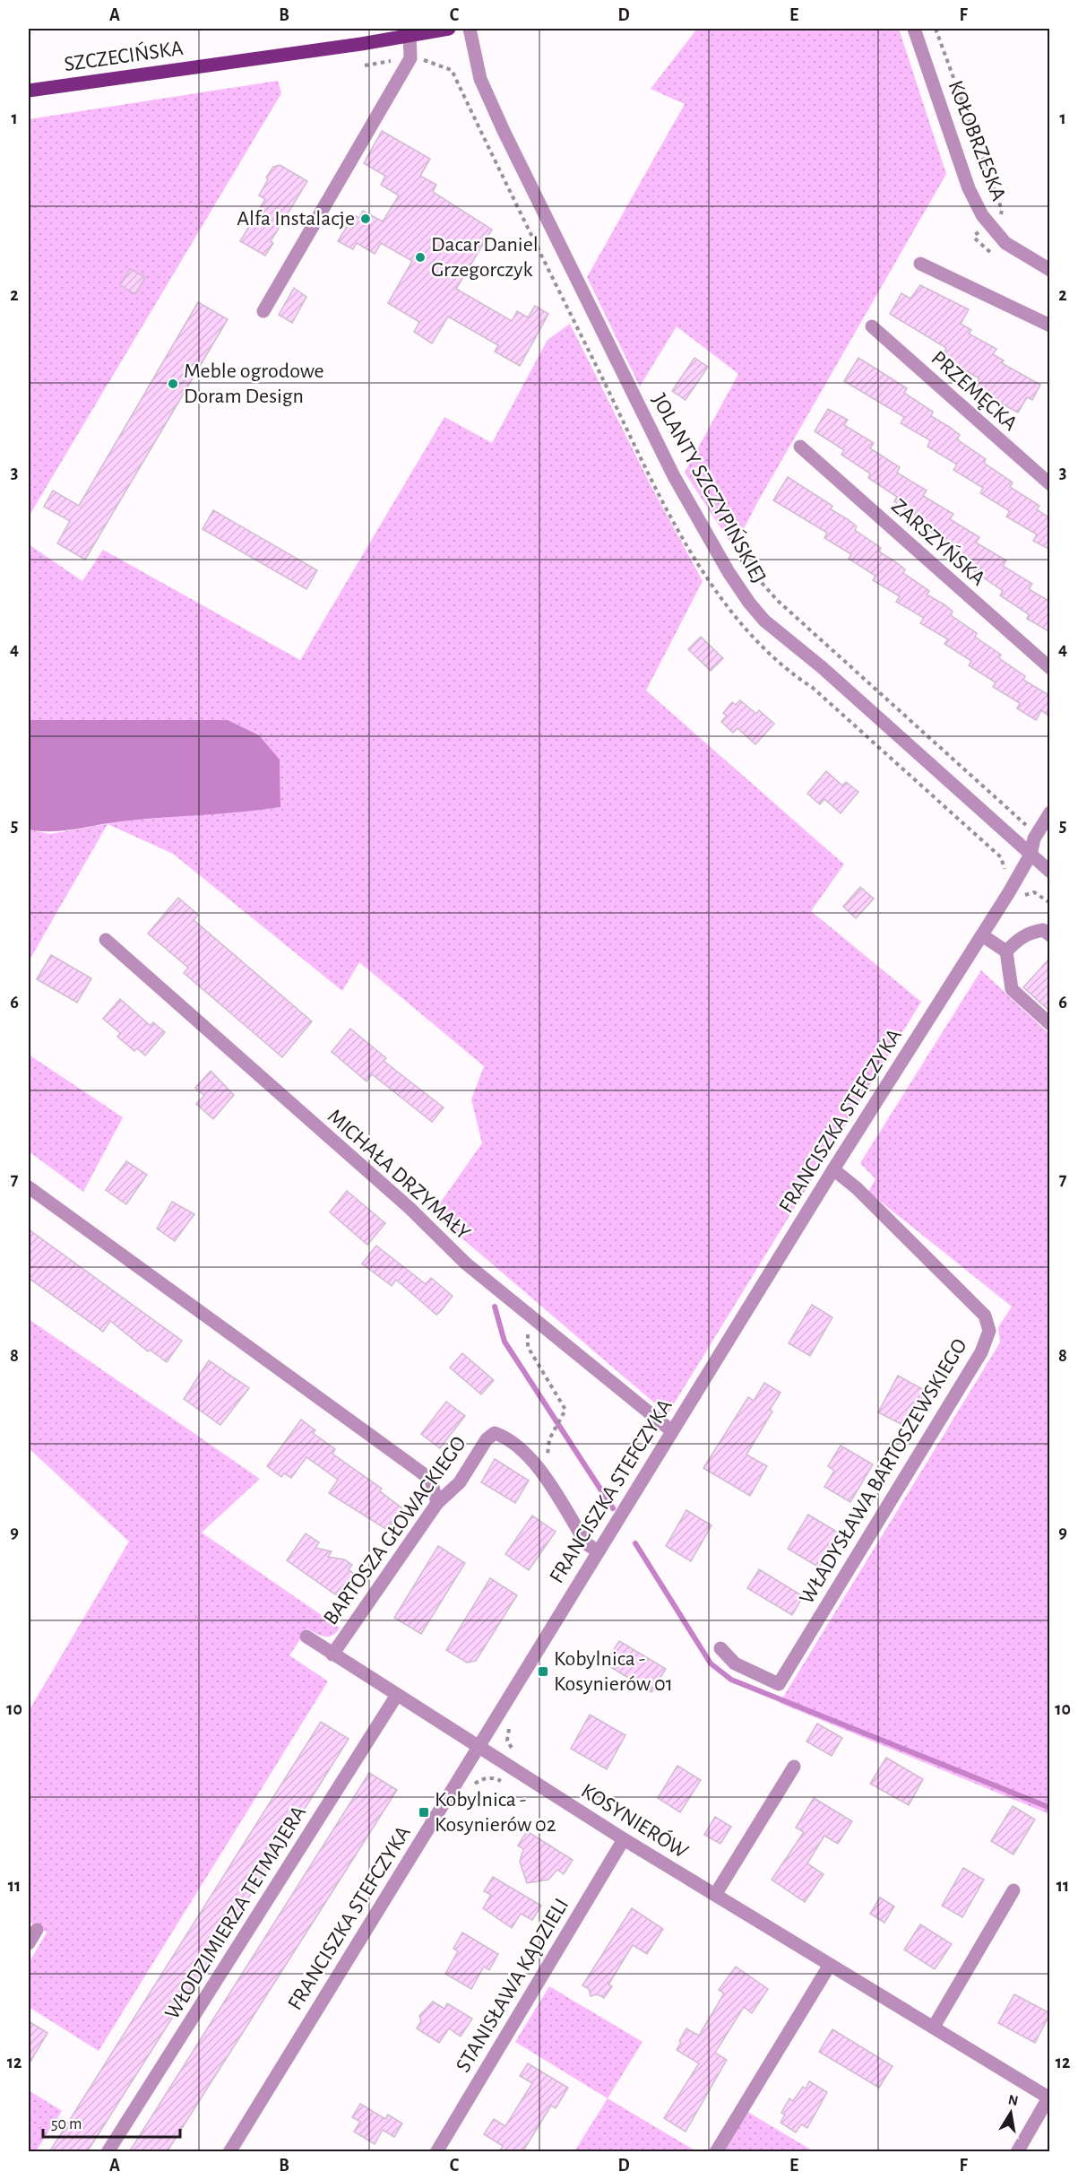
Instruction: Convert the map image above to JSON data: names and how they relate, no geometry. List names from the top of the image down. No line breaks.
{"streets":{"main road":["SZCZECIŃSKA"],"street":["KOŁOBRZESKA","PRZEMĘCKA","JOLANTY SZCZYPIŃSKIEJ","ZARSZYŃSKA","FRANCISZKA STEFCZYKA","MICHAŁA DRZYMAŁY","WŁADYSŁAWA BARTOSZEWSKIEGO","BARTOSZA GŁOWACKIEGO","KOSYNIERÓW","WŁODZIMIERZA TETMAJERA","STANISŁAWA KĄDZIELI"]},"crossings":[["JOLANTY SZCZYPIŃSKIEJ","FRANCISZKA STEFCZYKA"],["FRANCISZKA STEFCZYKA","MICHAŁA DRZYMAŁY"],["FRANCISZKA STEFCZYKA","WŁADYSŁAWA BARTOSZEWSKIEGO"],["FRANCISZKA STEFCZYKA","BARTOSZA GŁOWACKIEGO"],["FRANCISZKA STEFCZYKA","KOSYNIERÓW"],["BARTOSZA GŁOWACKIEGO","KOSYNIERÓW"],["BARTOSZA GŁOWACKIEGO","WŁODZIMIERZA TETMAJERA"],["KOSYNIERÓW","STANISŁAWA KĄDZIELI"]],"places":{"other":["Alfa Instalacje","Dacar Daniel Grzegorczyk","Meble ogrodowe Doram Design"],"transit":["Kobylnica - Kosynierów 01","Kobylnica - Kosynierów 02"]},"scale_bar":"50 m","north":"top","grid":{"columns":["A","B","C","D","E","F"],"rows":["1","2","3","4","5","6","7","8","9","10","11","12"]}}
